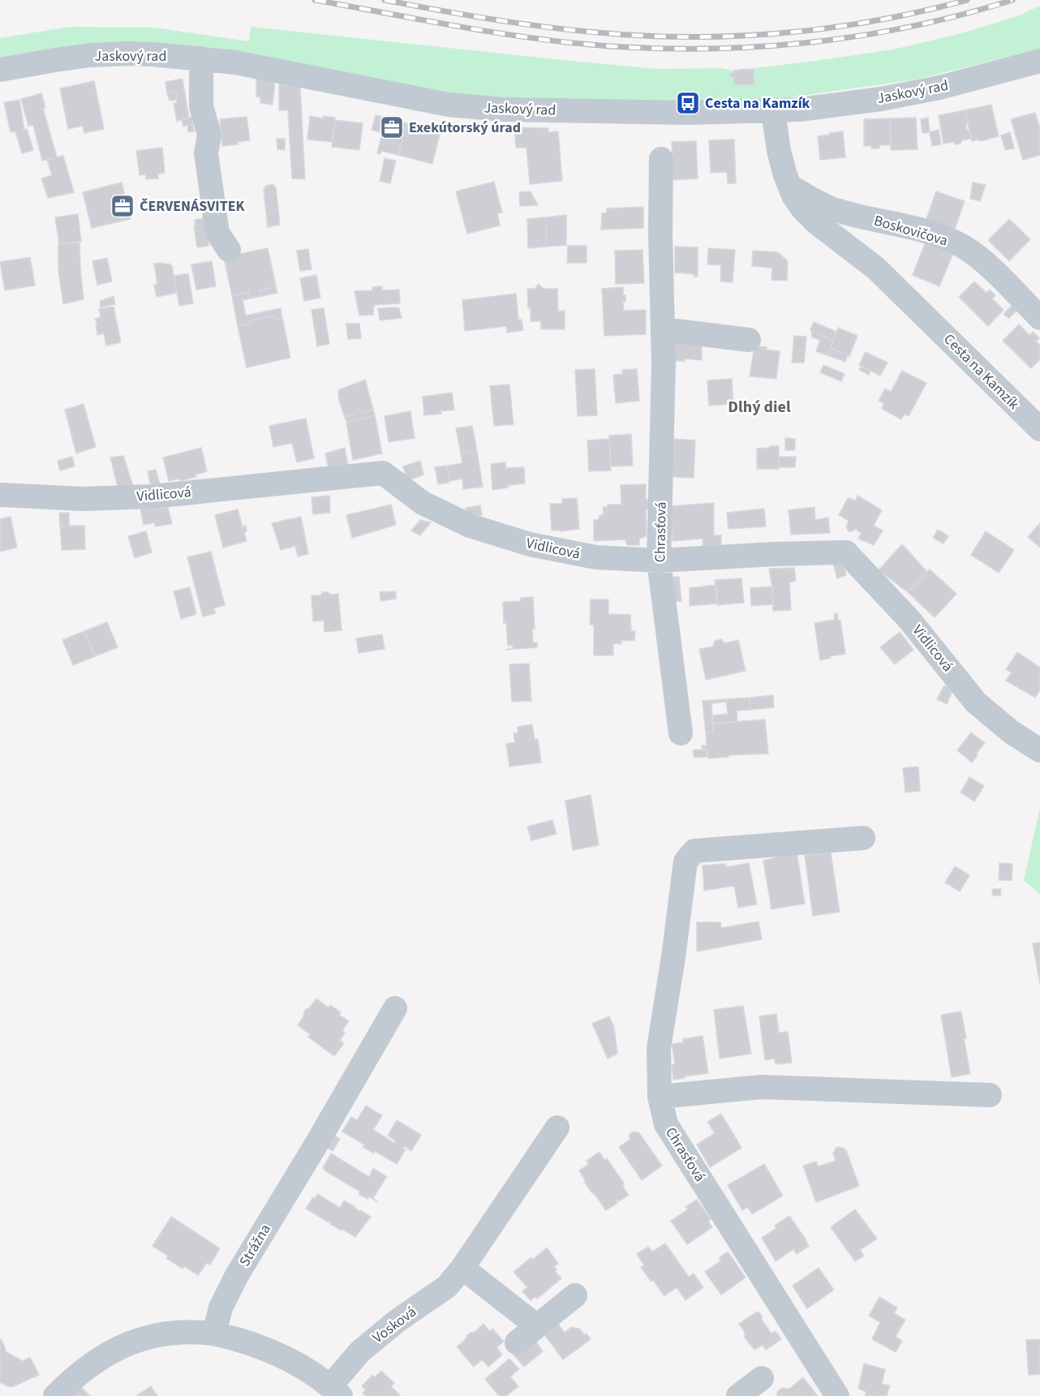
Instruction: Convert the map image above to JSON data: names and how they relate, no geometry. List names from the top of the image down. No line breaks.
{"streets":{"street":["Jaskový rad","Boskovičova","Cesta na Kamzík","Vidlicová","Chrasťová","Strážna","Vosková"]},"crossings":[["Jaskový rad","Cesta na Kamzík"],["Boskovičova","Cesta na Kamzík"],["Vidlicová","Chrasťová"]],"districts":["Dlhý diel"],"places":{"bus stop":["Cesta na Kamzík"],"office":["Exekútorský úrad","ČERVENÁSVITEK"]}}
